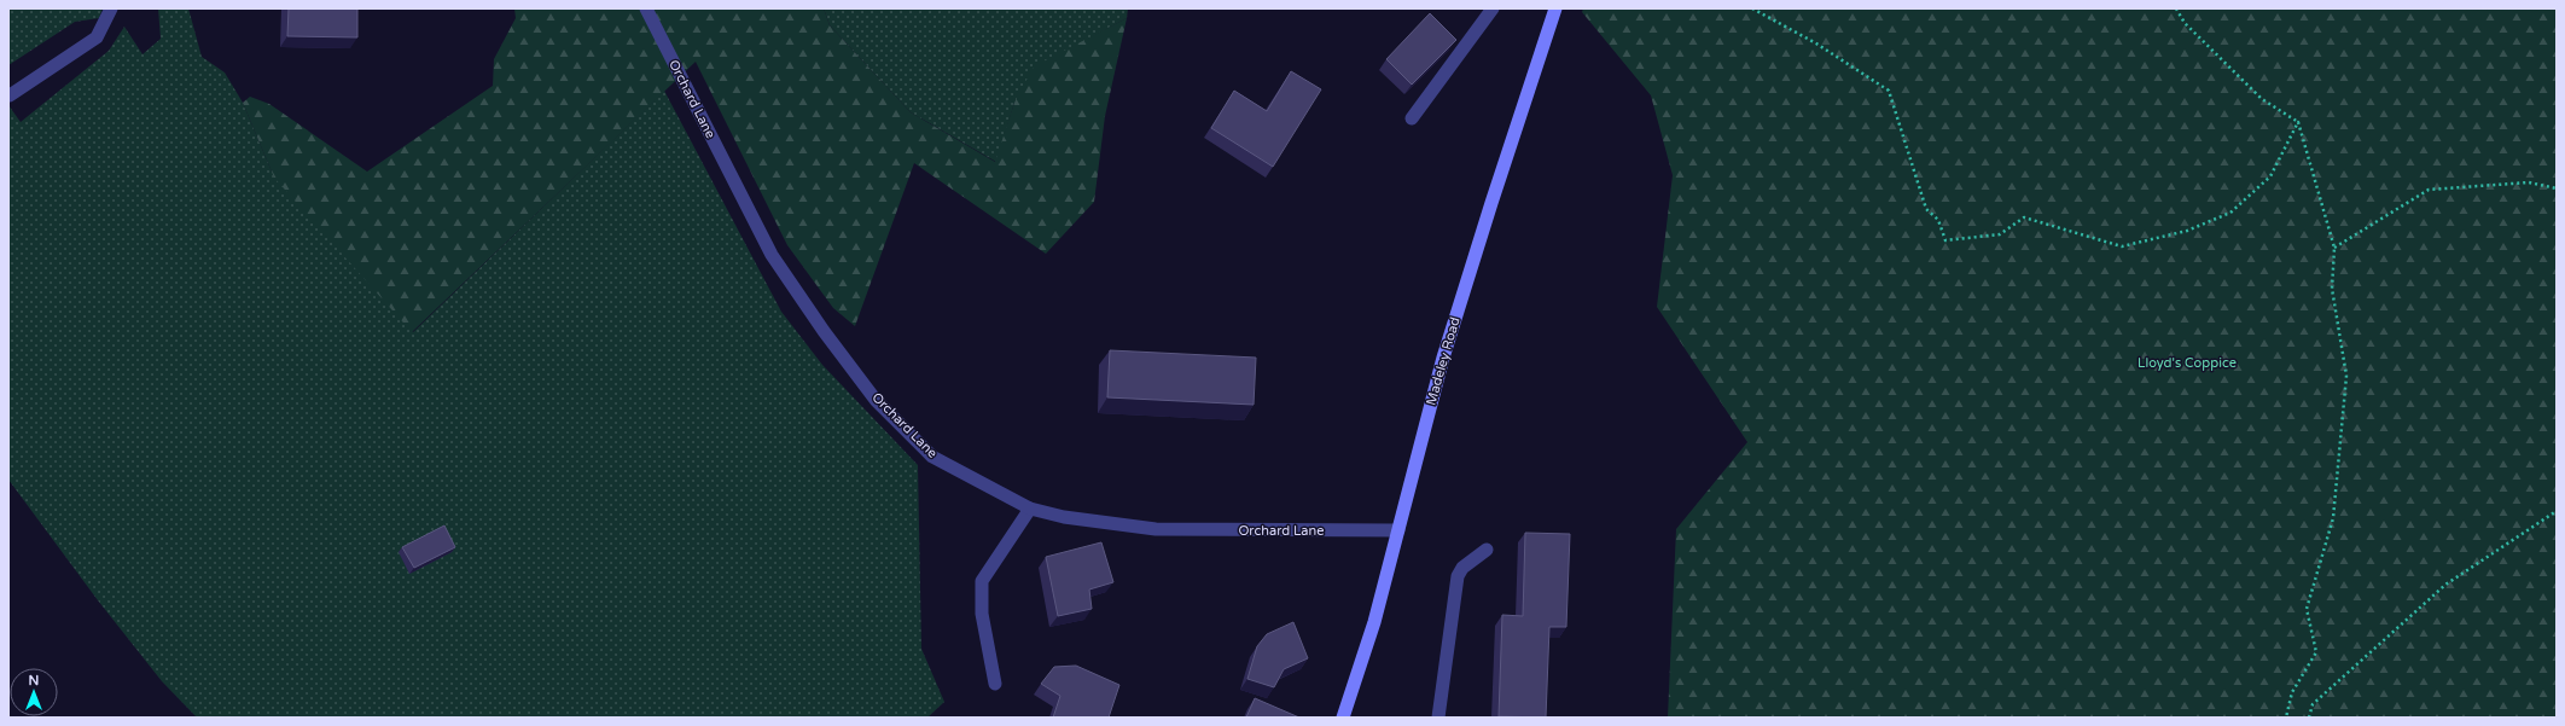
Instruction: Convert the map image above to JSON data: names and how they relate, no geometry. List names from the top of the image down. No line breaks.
{"streets":{"main road":["Madeley Road"],"street":["Orchard Lane"]},"crossings":[["Orchard Lane","Madeley Road"]],"parks":["Lloyd's Coppice"],"north":"top"}
